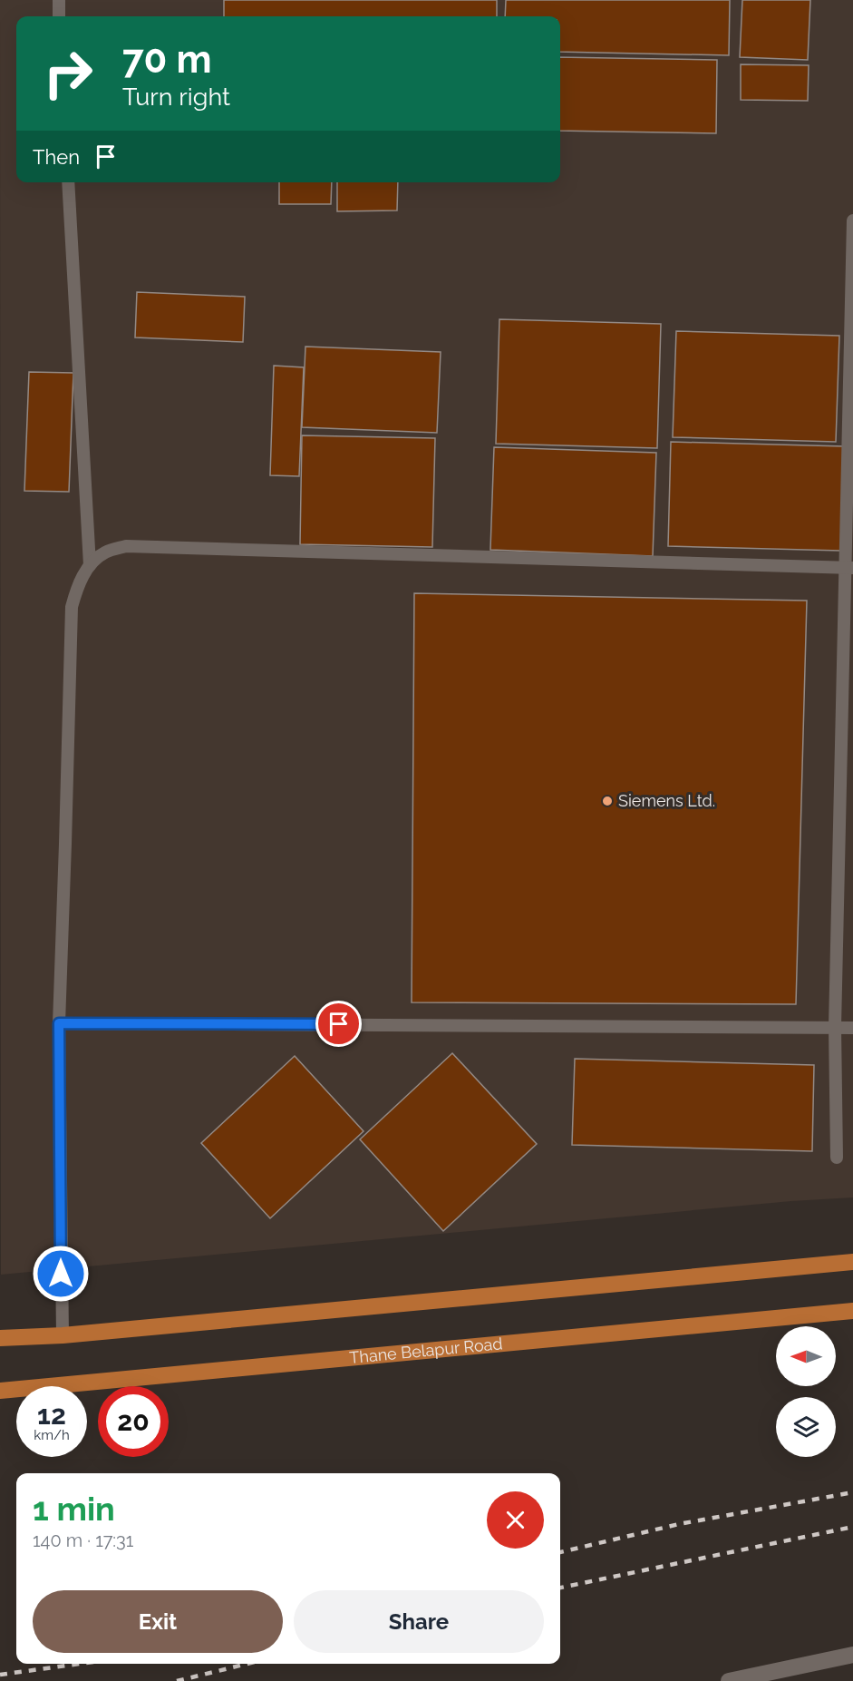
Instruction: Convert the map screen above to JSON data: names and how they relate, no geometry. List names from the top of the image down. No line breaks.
{"streets":{"main road":["Thane Belapur Road"]},"places":["Siemens Ltd."],"north":"left","page":{"turn":["70 m","Turn right"],"then":"Then","speed":"12 km/h","limit":"20","heading":["1 min","140 m · 17:31"],"buttons":["Exit","Share"]}}
